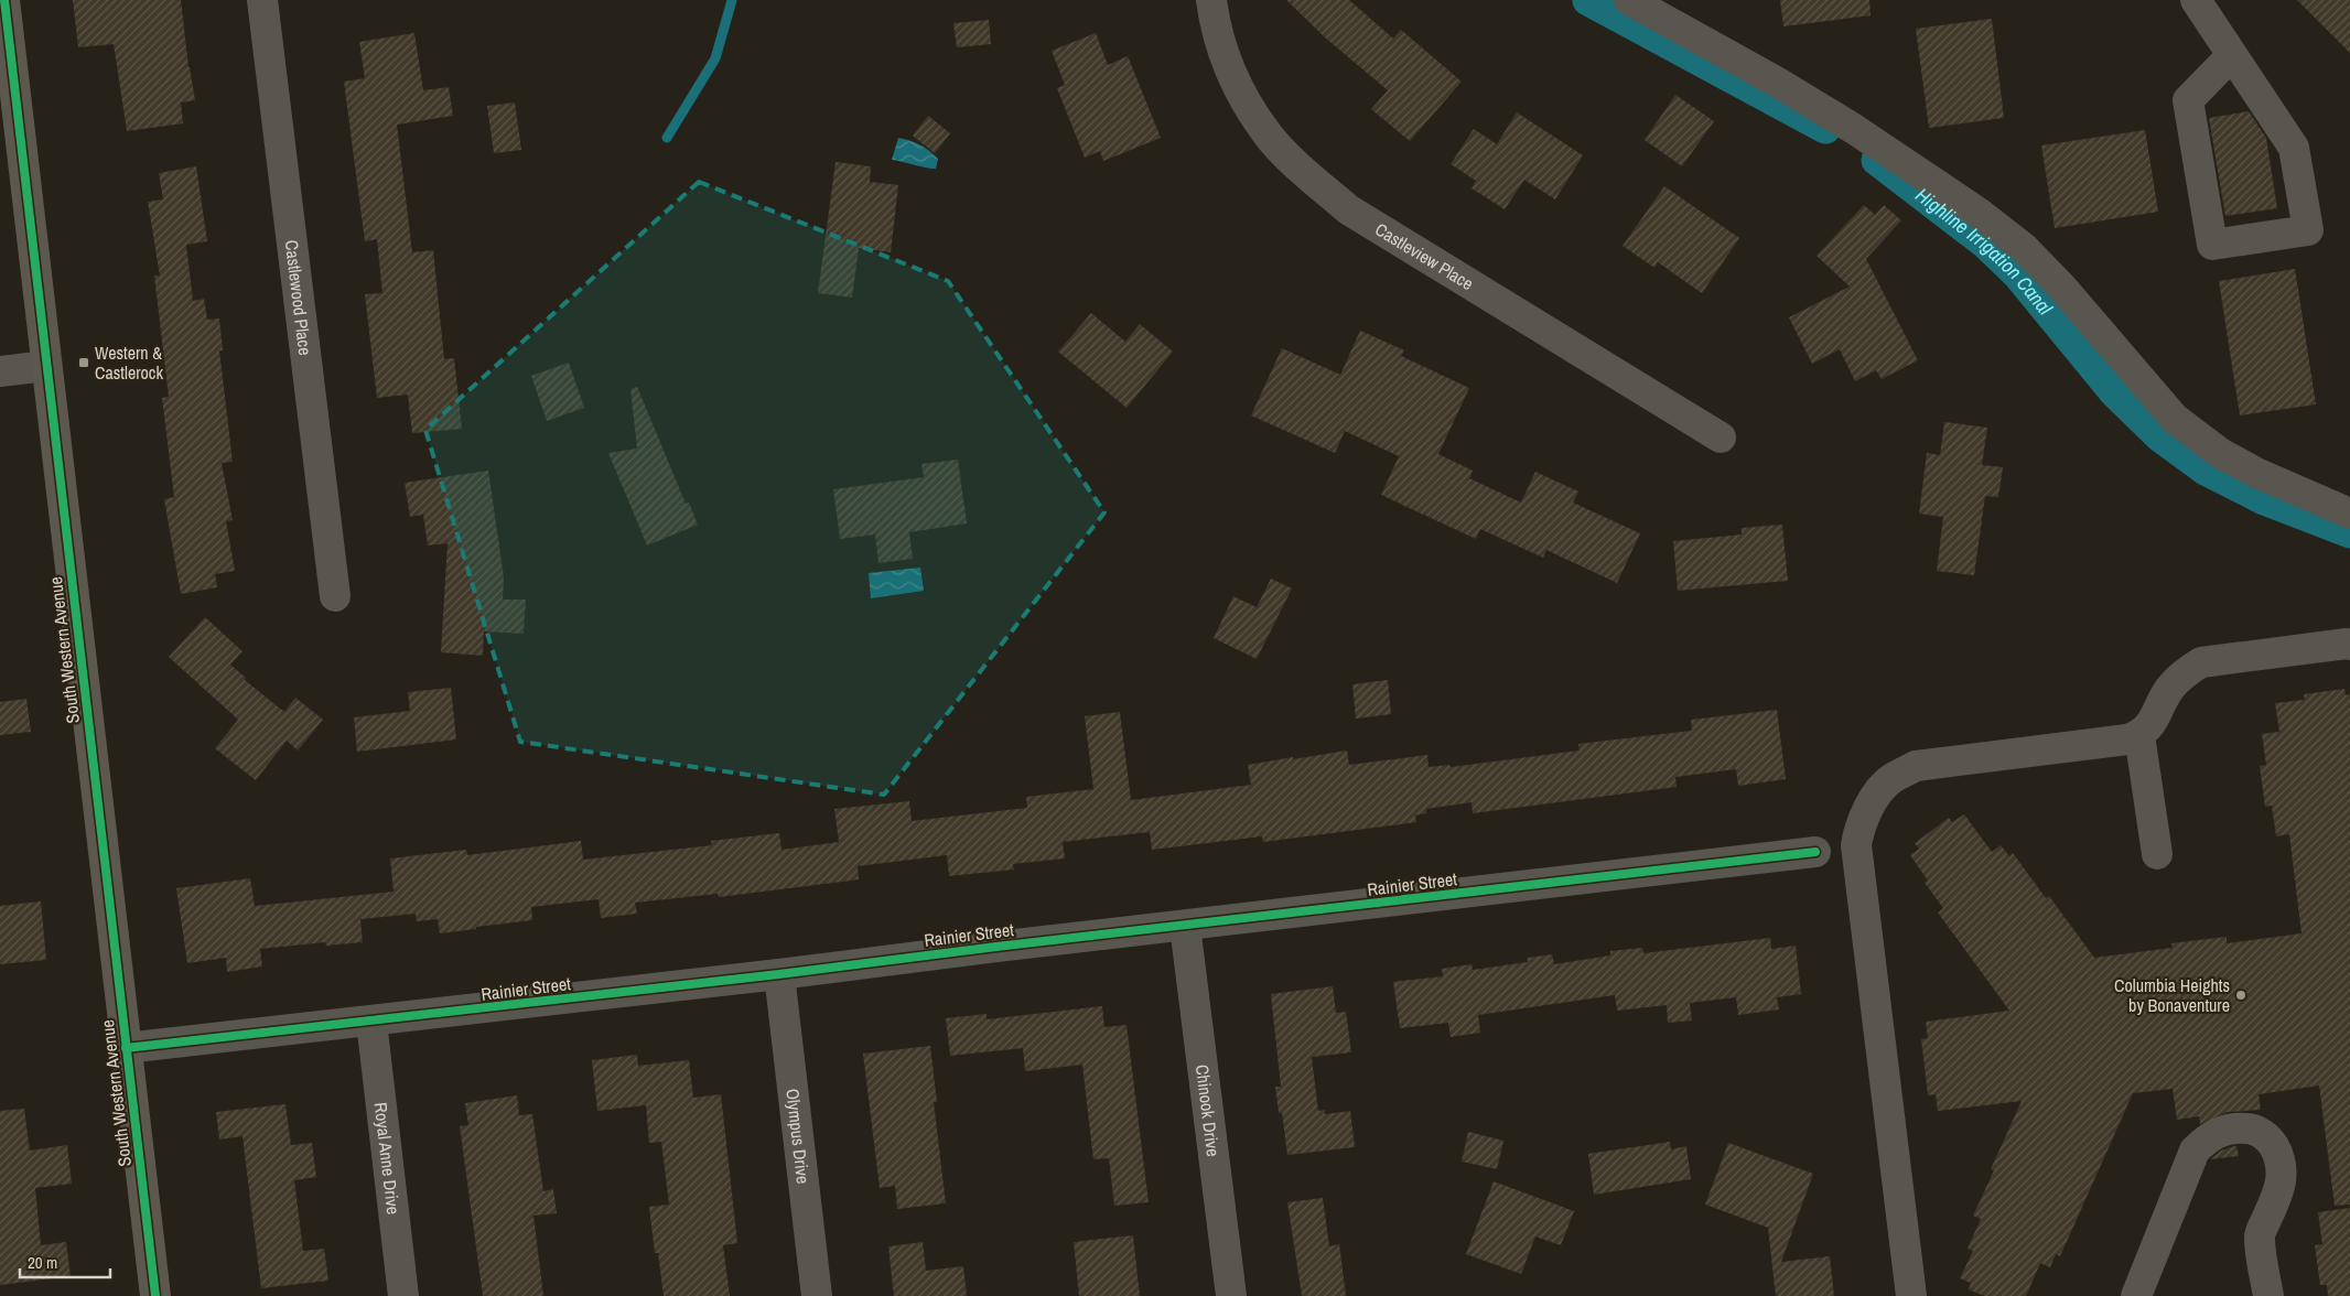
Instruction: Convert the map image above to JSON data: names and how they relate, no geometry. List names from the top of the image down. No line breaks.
{"streets":{"main road":["South Western Avenue"],"street":["Castleview Place","Castlewood Place","Rainier Street","Chinook Drive","Olympus Drive","Royal Anne Drive"]},"crossings":[["South Western Avenue","Rainier Street"],["Rainier Street","Chinook Drive"],["Rainier Street","Olympus Drive"],["Rainier Street","Royal Anne Drive"]],"water":["Highline Irrigation Canal"],"places":{"transit":["Western & Castlerock"],"other":["Columbia Heights by Bonaventure"]},"scale_bar":"20 m"}
